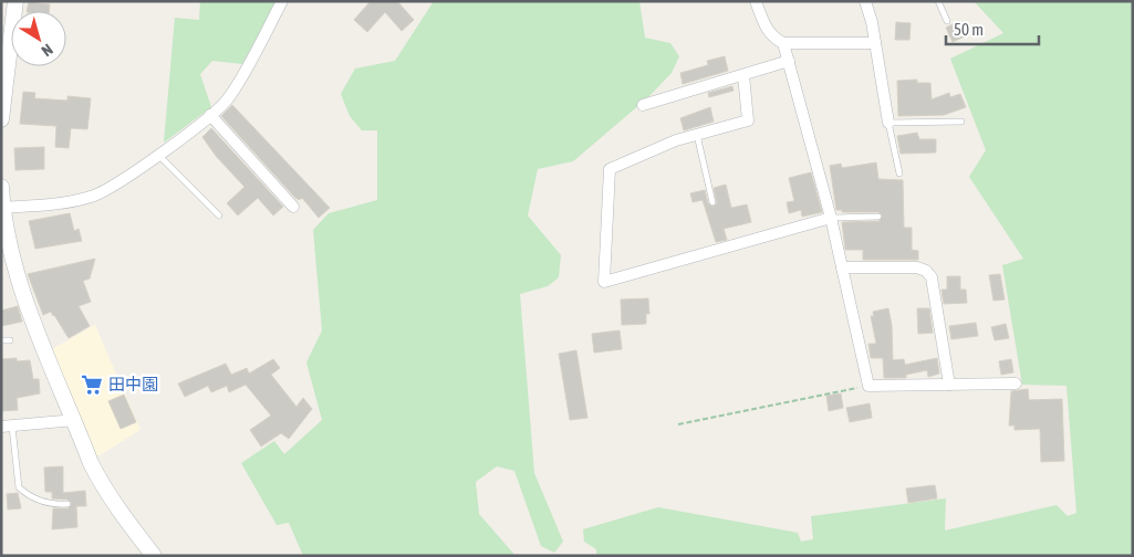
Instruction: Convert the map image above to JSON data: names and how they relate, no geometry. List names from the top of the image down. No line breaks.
{"places":{"supermarket":["田中園"]},"scale_bar":"50 m","north":"bottom right"}
